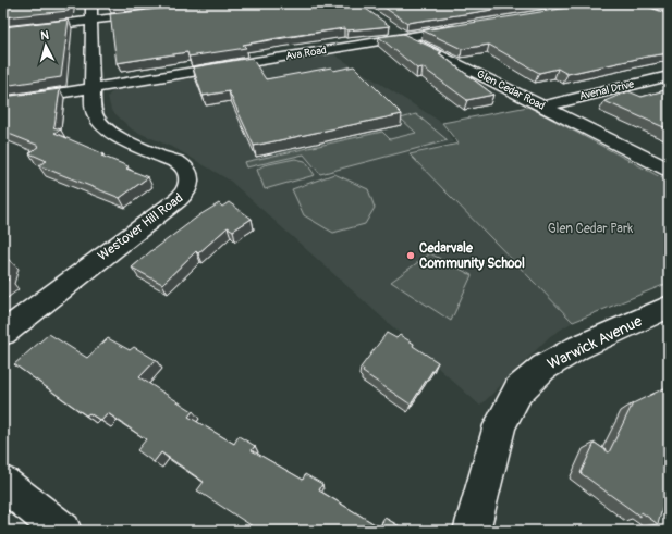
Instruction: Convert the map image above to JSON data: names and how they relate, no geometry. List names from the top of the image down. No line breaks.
{"streets":{"street":["Ava Road","Glen Cedar Road","Avenal Drive","Westover Hill Road","Warwick Avenue"]},"crossings":[["Ava Road","Glen Cedar Road"],["Ava Road","Westover Hill Road"],["Glen Cedar Road","Avenal Drive"]],"parks":["Glen Cedar Park"],"places":["Cedarvale Community School"],"north":"top"}
